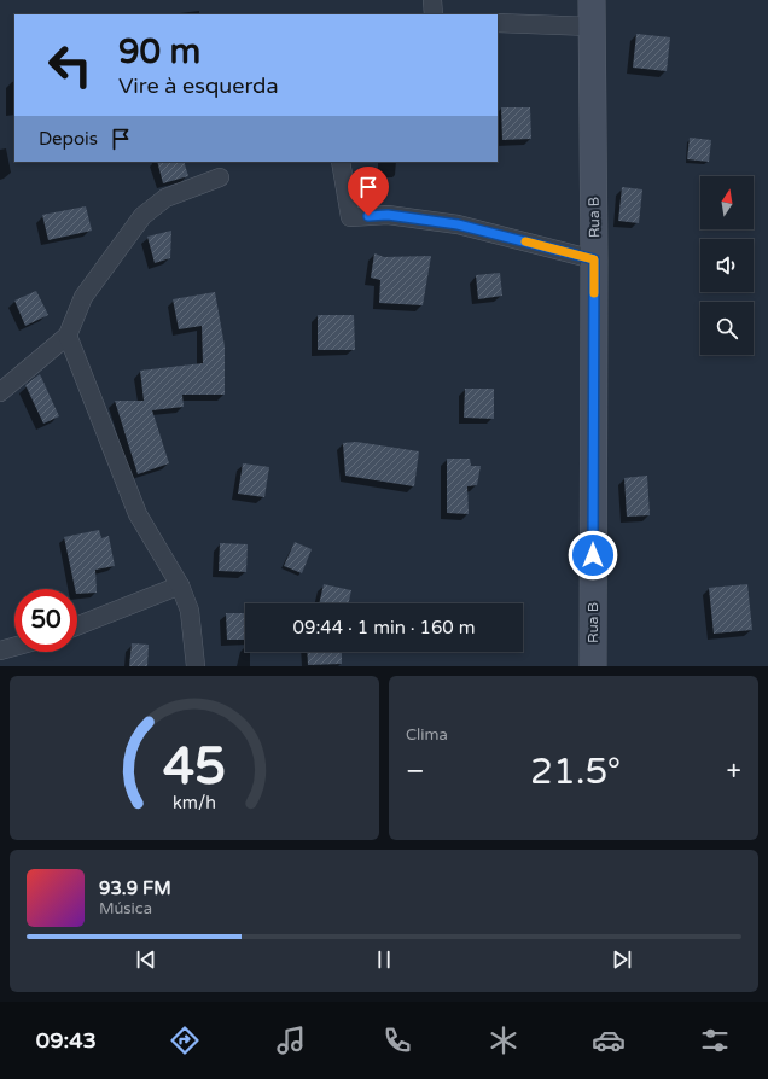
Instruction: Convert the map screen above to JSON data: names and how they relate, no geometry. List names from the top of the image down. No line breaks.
{"streets":{"main road":["Rua B"]},"north":"top","page":{"turn":["90 m","Vire à esquerda"],"then":"Depois","limit":"50","trip":"09:44 · 1 min · 160 m","tile":"Clima","heat":["−","21.5°","+"],"song":["93.9 FM","Música"],"tabs":"09:43","gauge":["45","km/h"]}}
